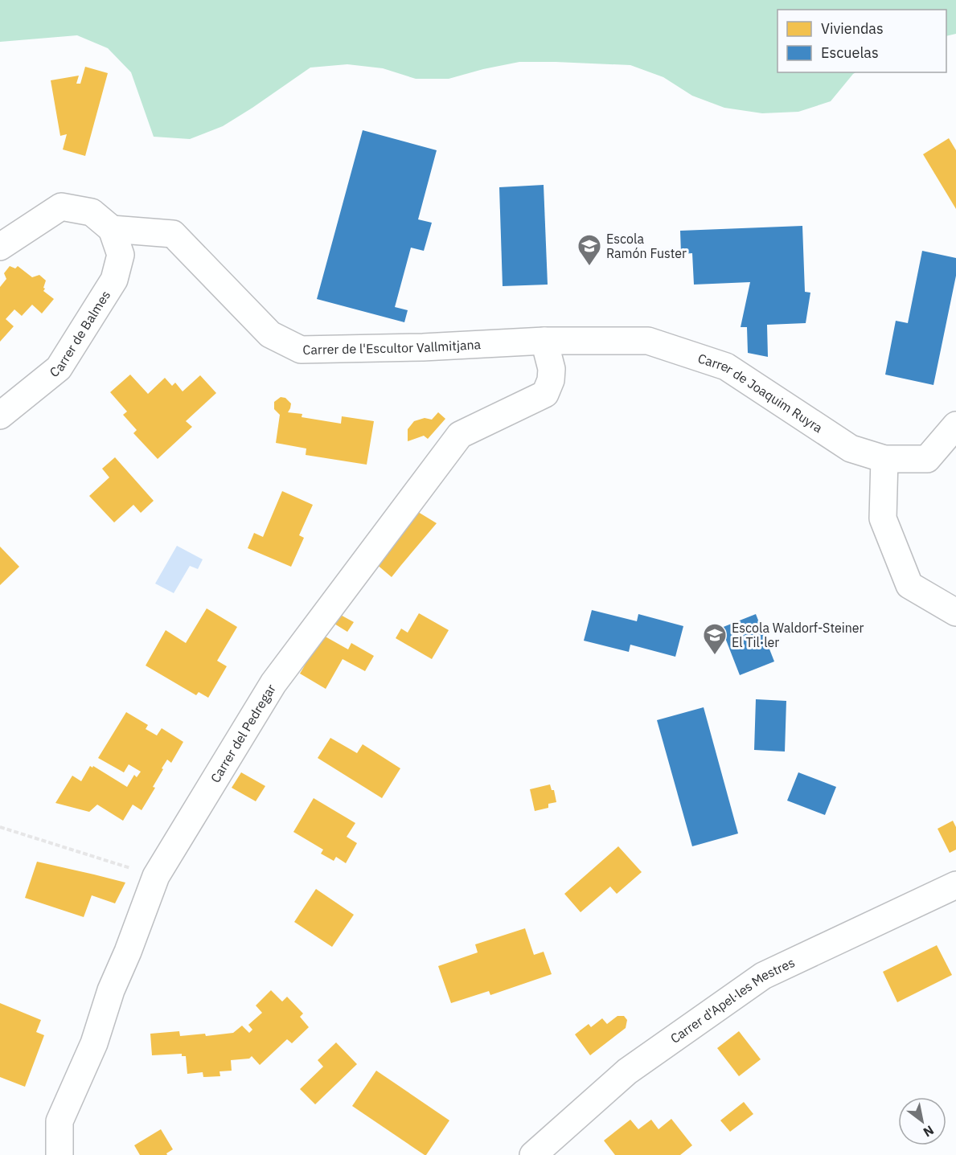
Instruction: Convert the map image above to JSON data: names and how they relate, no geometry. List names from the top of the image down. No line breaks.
{"streets":{"street":["Carrer de Balmes","Carrer de l'Escultor Vallmitjana","Carrer de Joaquim Ruyra","Carrer del Pedregar","Carrer d'Apel·les Mestres"]},"crossings":[["Carrer de Balmes","Carrer de l'Escultor Vallmitjana"],["Carrer de l'Escultor Vallmitjana","Carrer de Joaquim Ruyra"],["Carrer de l'Escultor Vallmitjana","Carrer del Pedregar"],["Carrer de Joaquim Ruyra","Carrer del Pedregar"]],"places":{"school or university":["Escola Ramón Fuster","Escola Waldorf-Steiner El Til·ler"]},"legend":["Viviendas","Escuelas"],"north":"bottom right"}
